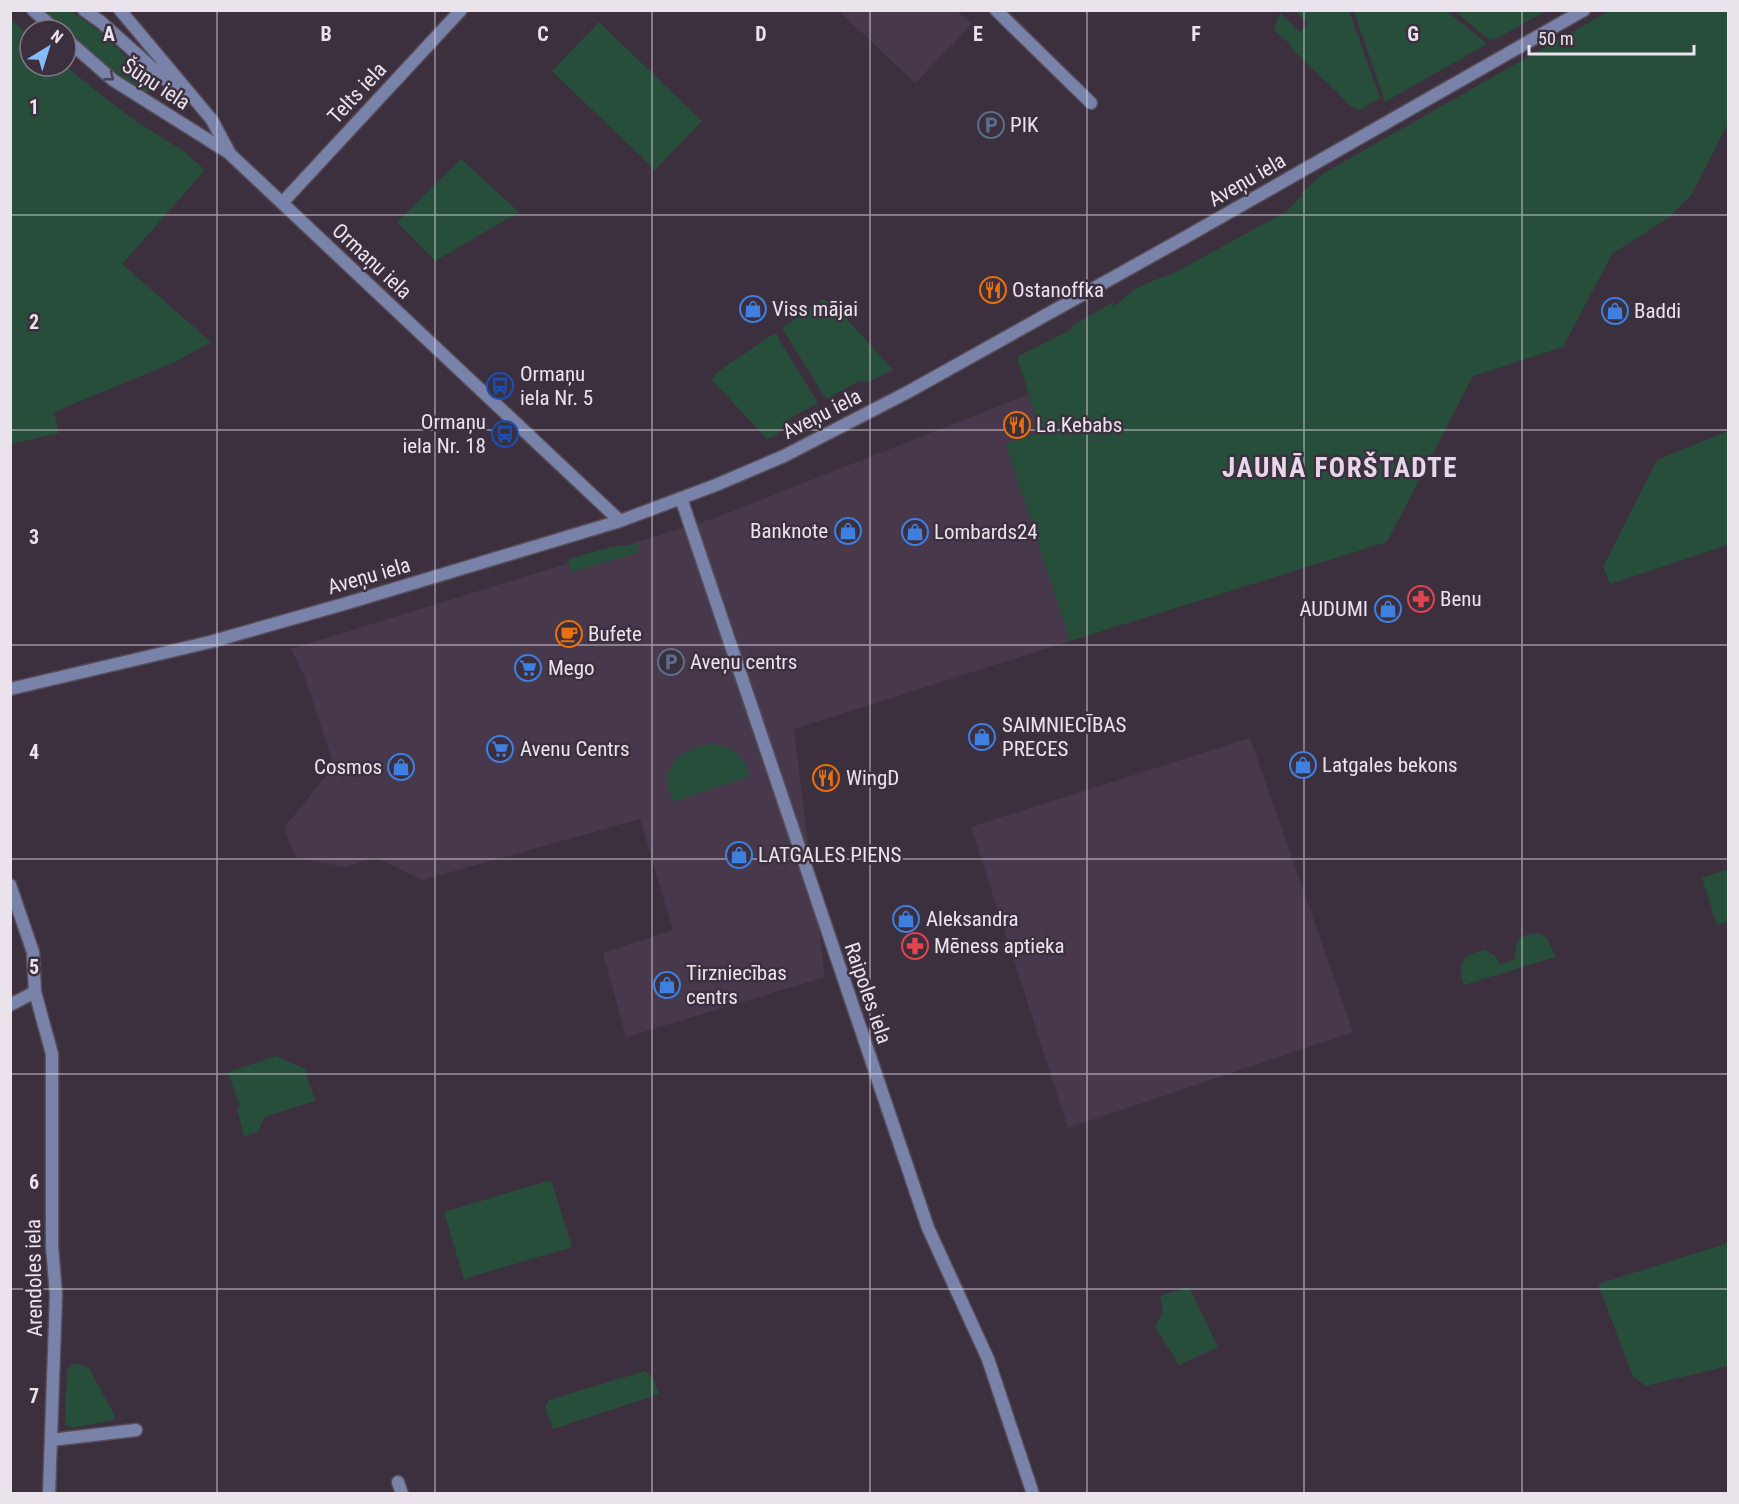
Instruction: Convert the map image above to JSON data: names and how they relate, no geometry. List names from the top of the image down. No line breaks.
{"streets":{"street":["Šūņu iela","Telts iela","Aveņu iela","Ormaņu iela","Raipoles iela","Arendoles iela"]},"crossings":[["Šūņu iela","Ormaņu iela"],["Telts iela","Ormaņu iela"],["Aveņu iela","Ormaņu iela"],["Aveņu iela","Raipoles iela"]],"districts":["JAUNĀ FORŠTADTE"],"places":{"parking":["PIK","Aveņu centrs"],"restaurant":["Ostanoffka","La Kebabs","WingD"],"shop":["Viss mājai","Baddi","Banknote","Lombards24","AUDUMI","SAIMNIECĪBAS PRECES","Latgales bekons","Cosmos","LATGALES PIENS","Aleksandra","Tirzniecības centrs"],"bus stop":["Ormaņu iela Nr. 5","Ormaņu iela Nr. 18"],"pharmacy":["Benu","Mēness aptieka"],"cafe":["Bufete"],"supermarket":["Mego","Avenu Centrs"]},"scale_bar":"50 m","north":"top right","grid":{"columns":["A","B","C","D","E","F","G"],"rows":["1","2","3","4","5","6","7"]}}
